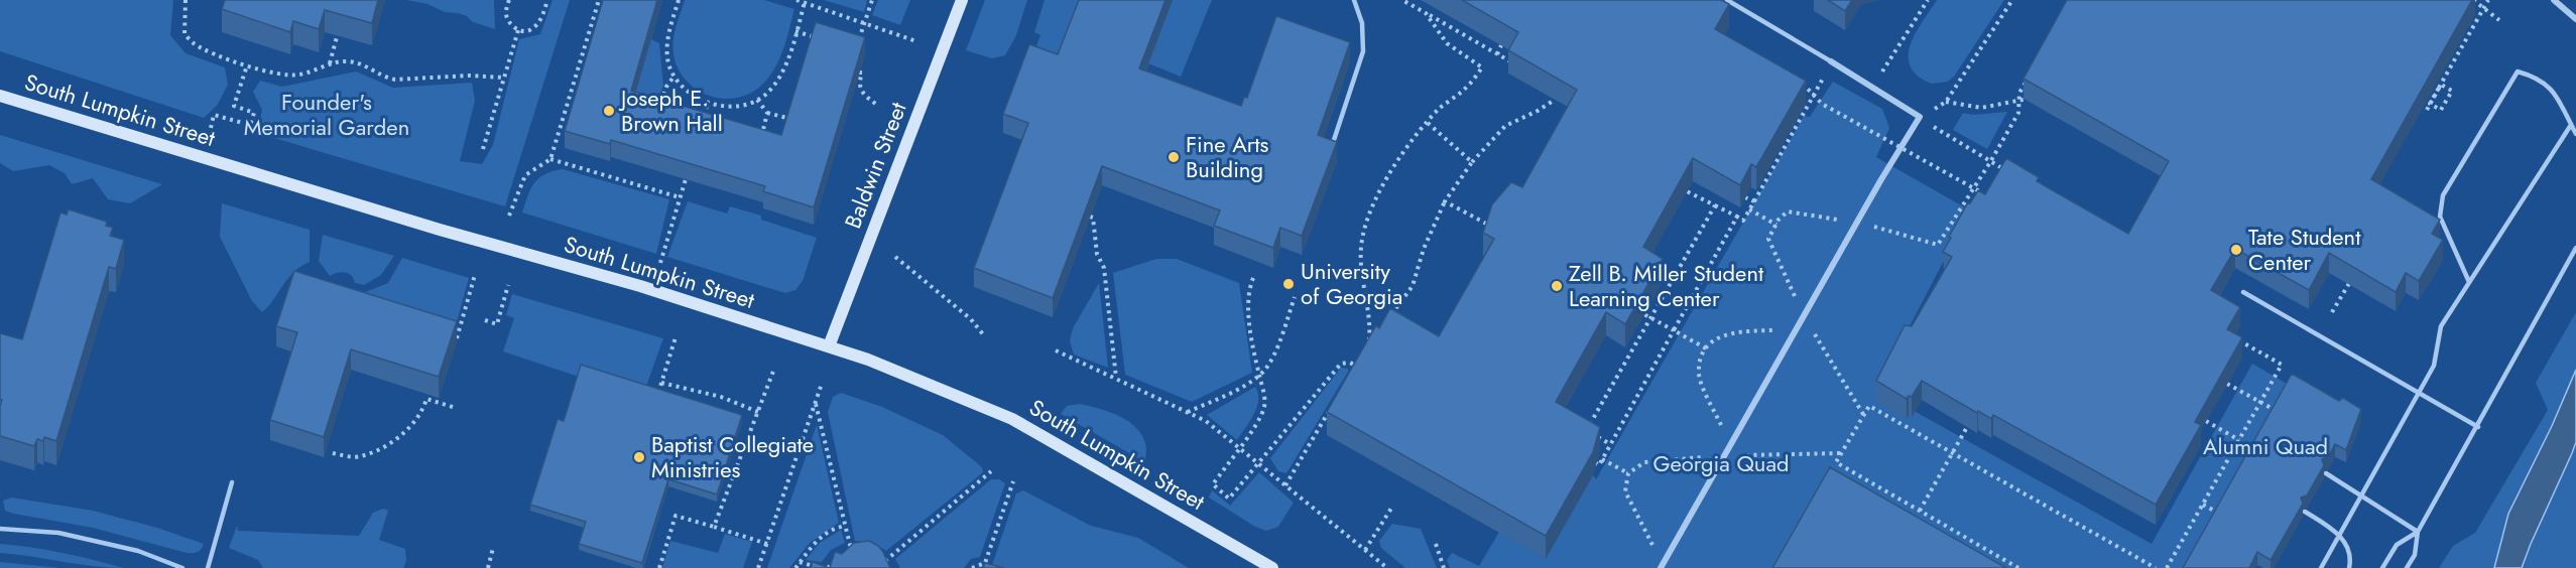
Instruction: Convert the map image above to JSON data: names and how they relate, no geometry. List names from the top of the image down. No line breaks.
{"streets":{"main road":["South Lumpkin Street","Baldwin Street"]},"crossings":[["South Lumpkin Street","Baldwin Street"]],"parks":["Founder's Memorial Garden","Alumni Quad","Georgia Quad"],"places":["Joseph E. Brown Hall","Fine Arts Building","Tate Student Center","University of Georgia","Zell B. Miller Student Learning Center","Baptist Collegiate Ministries"]}
